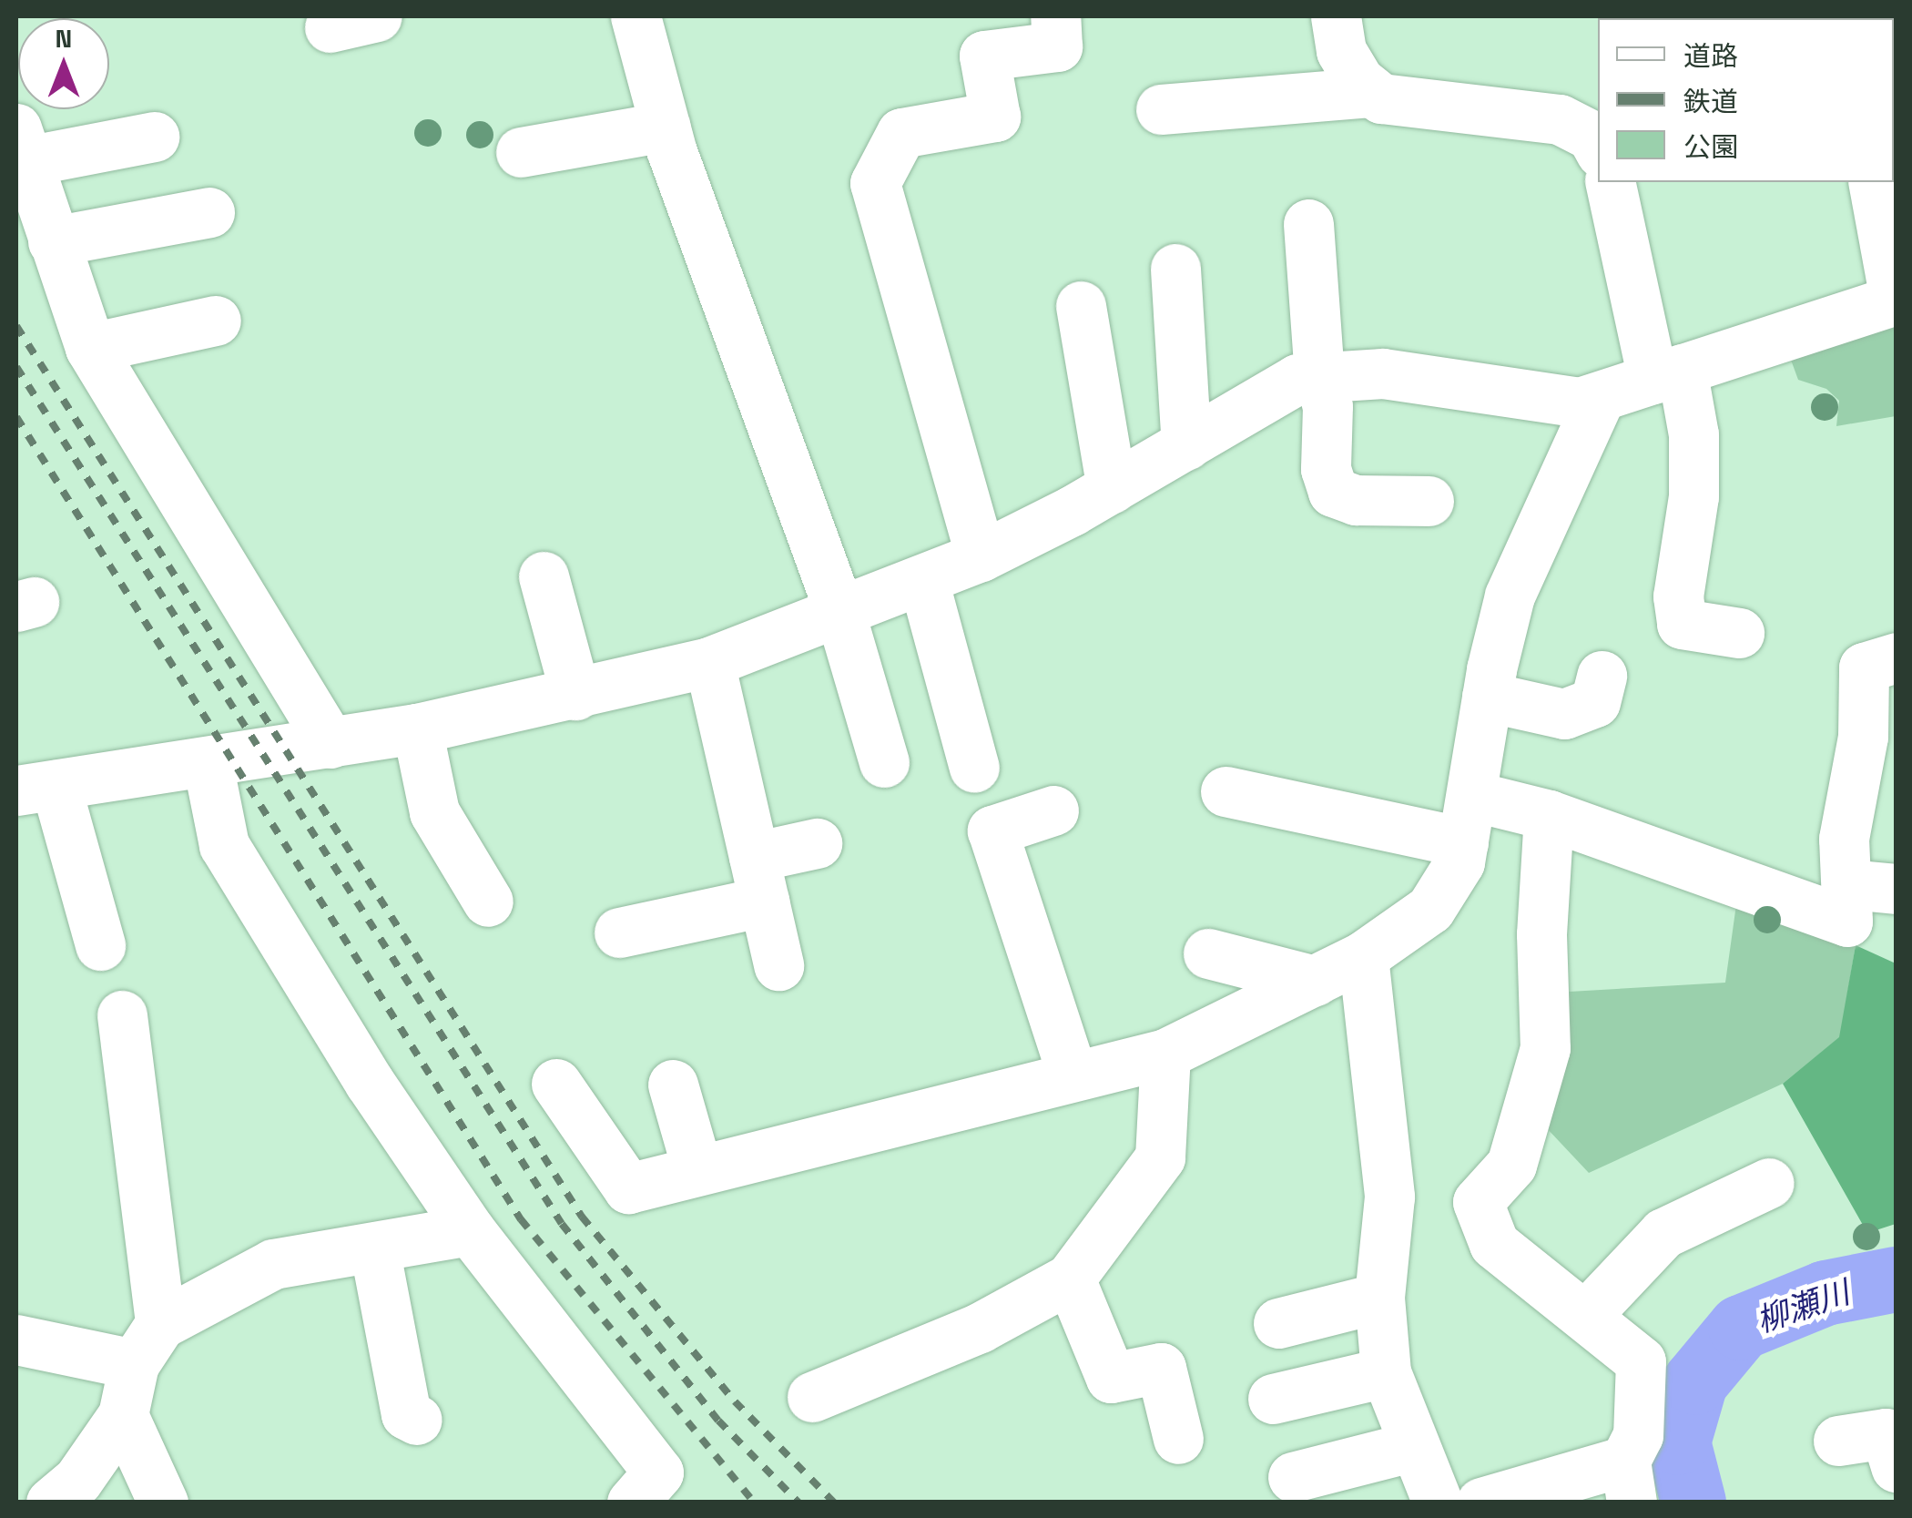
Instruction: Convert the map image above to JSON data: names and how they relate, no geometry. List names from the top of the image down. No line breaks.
{"water":["柳瀬川"],"legend":["道路","鉄道","公園"],"north":"top"}
